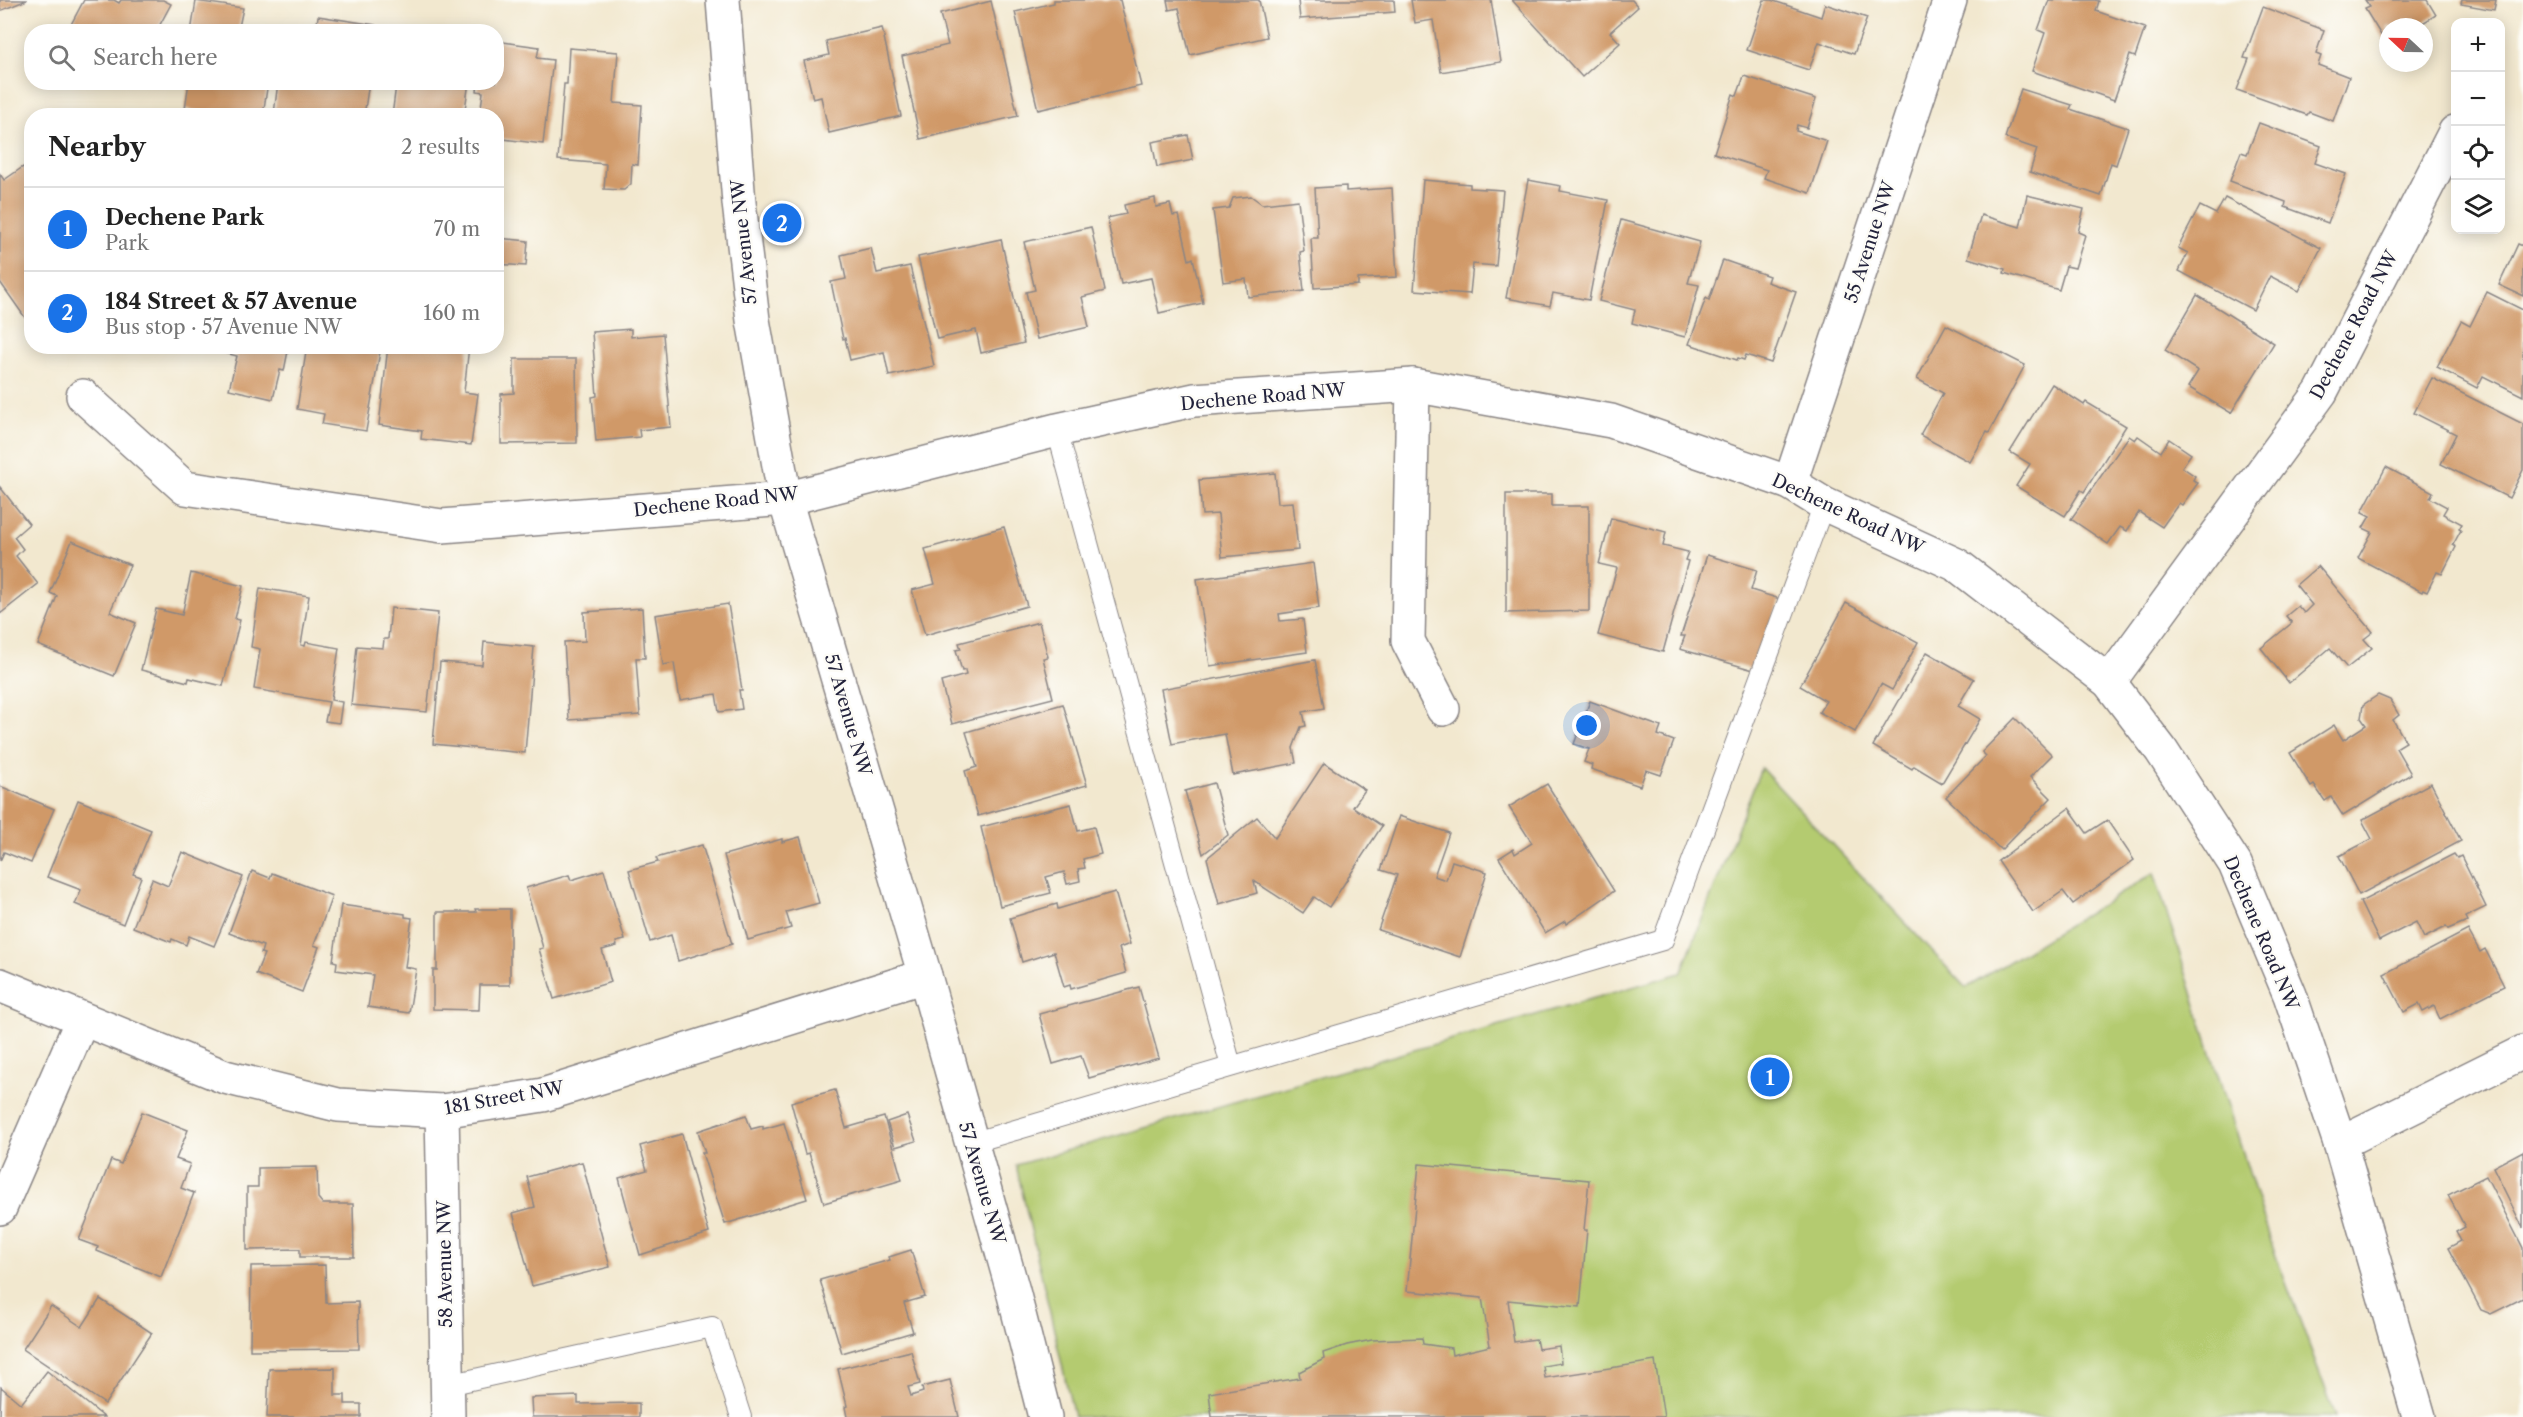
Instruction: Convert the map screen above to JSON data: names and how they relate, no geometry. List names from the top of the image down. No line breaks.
{"streets":{"street":["57 Avenue NW","55 Avenue NW","Dechene Road NW","181 Street NW","58 Avenue NW"]},"crossings":[["57 Avenue NW","Dechene Road NW"],["57 Avenue NW","181 Street NW"],["55 Avenue NW","Dechene Road NW"],["181 Street NW","58 Avenue NW"]],"north":"left","page":{"map_buttons":["+","−"],"search":"Search here","heading":["Nearby","2 results"],"list":[{"mark":"1","name":"Dechene Park","note":"Park","value":"70 m"},{"mark":"2","name":"184 Street & 57 Avenue","note":"Bus stop · 57 Avenue NW","value":"160 m"}],"pins":["2","1"]}}
